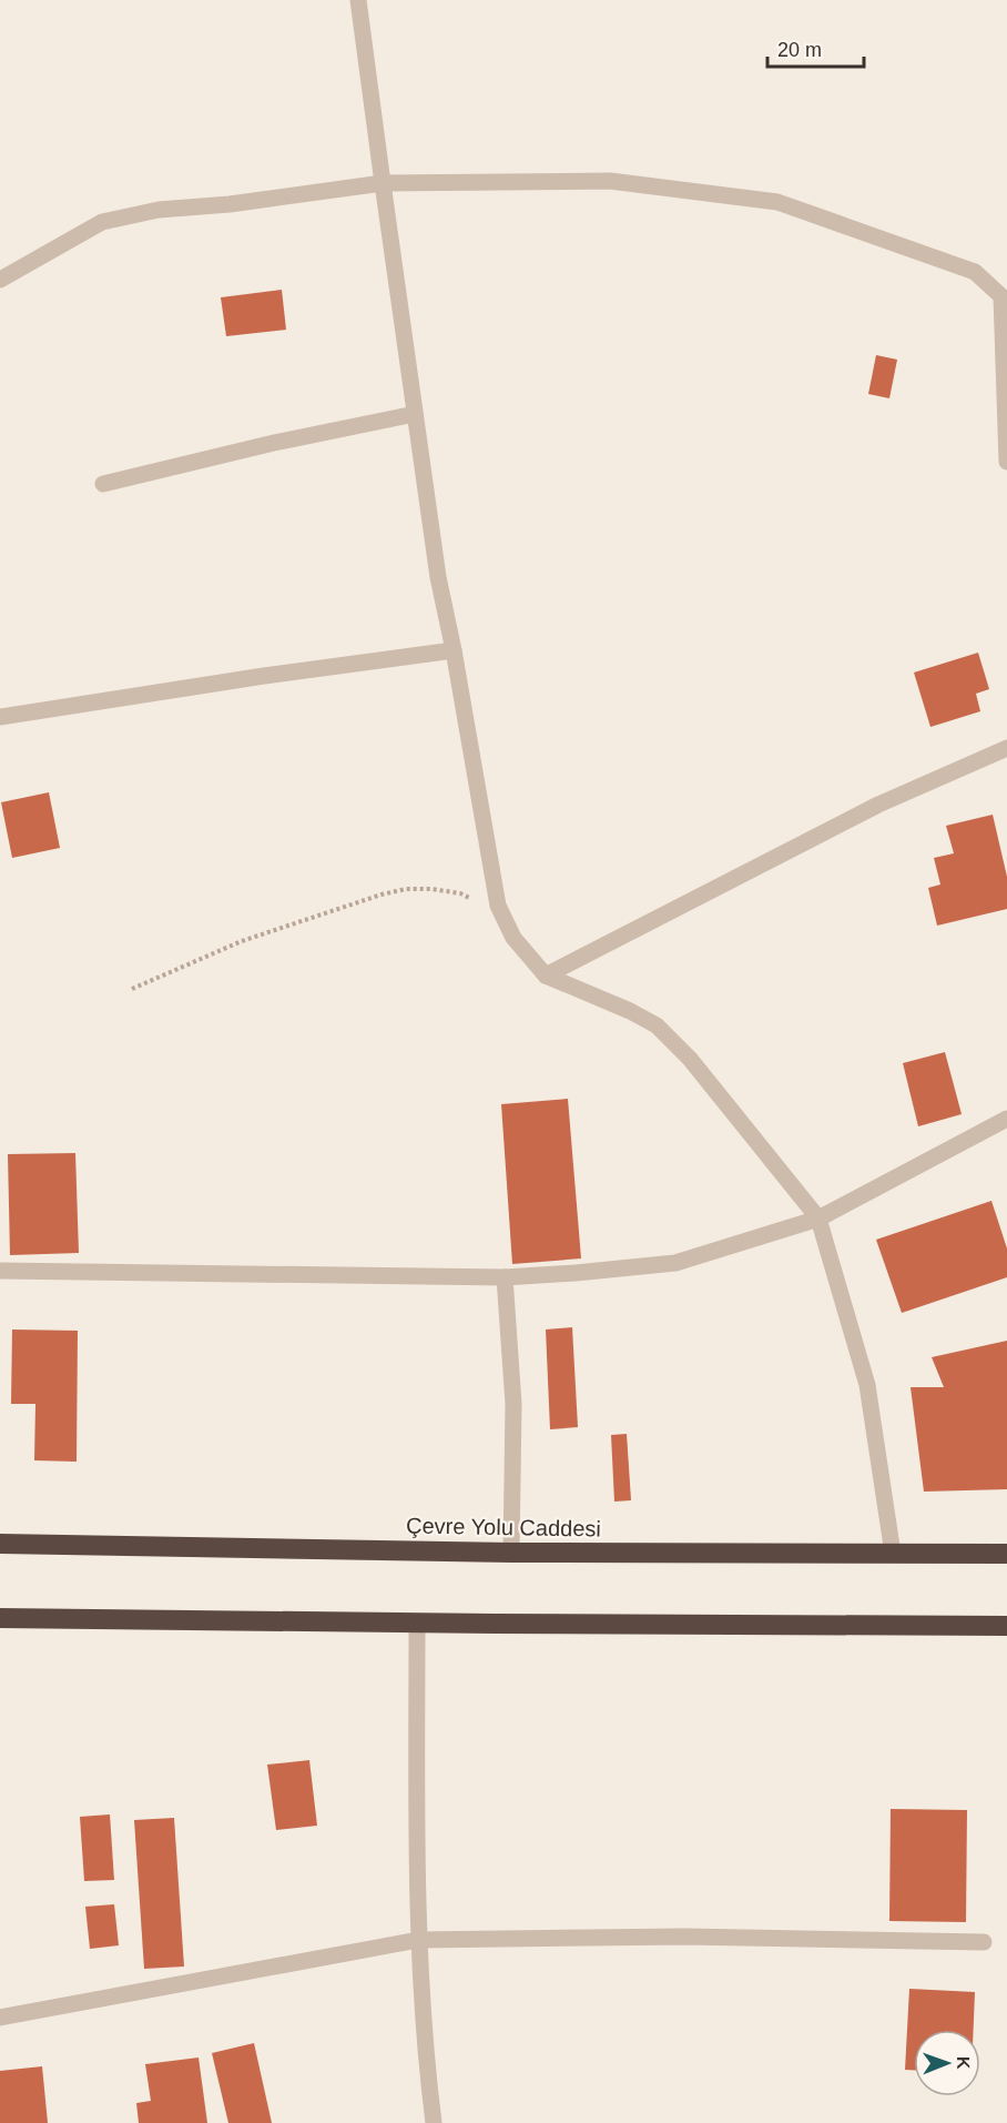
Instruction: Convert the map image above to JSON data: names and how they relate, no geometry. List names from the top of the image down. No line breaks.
{"streets":{"highway":["Çevre Yolu Caddesi"]},"scale_bar":"20 m","north":"right"}
